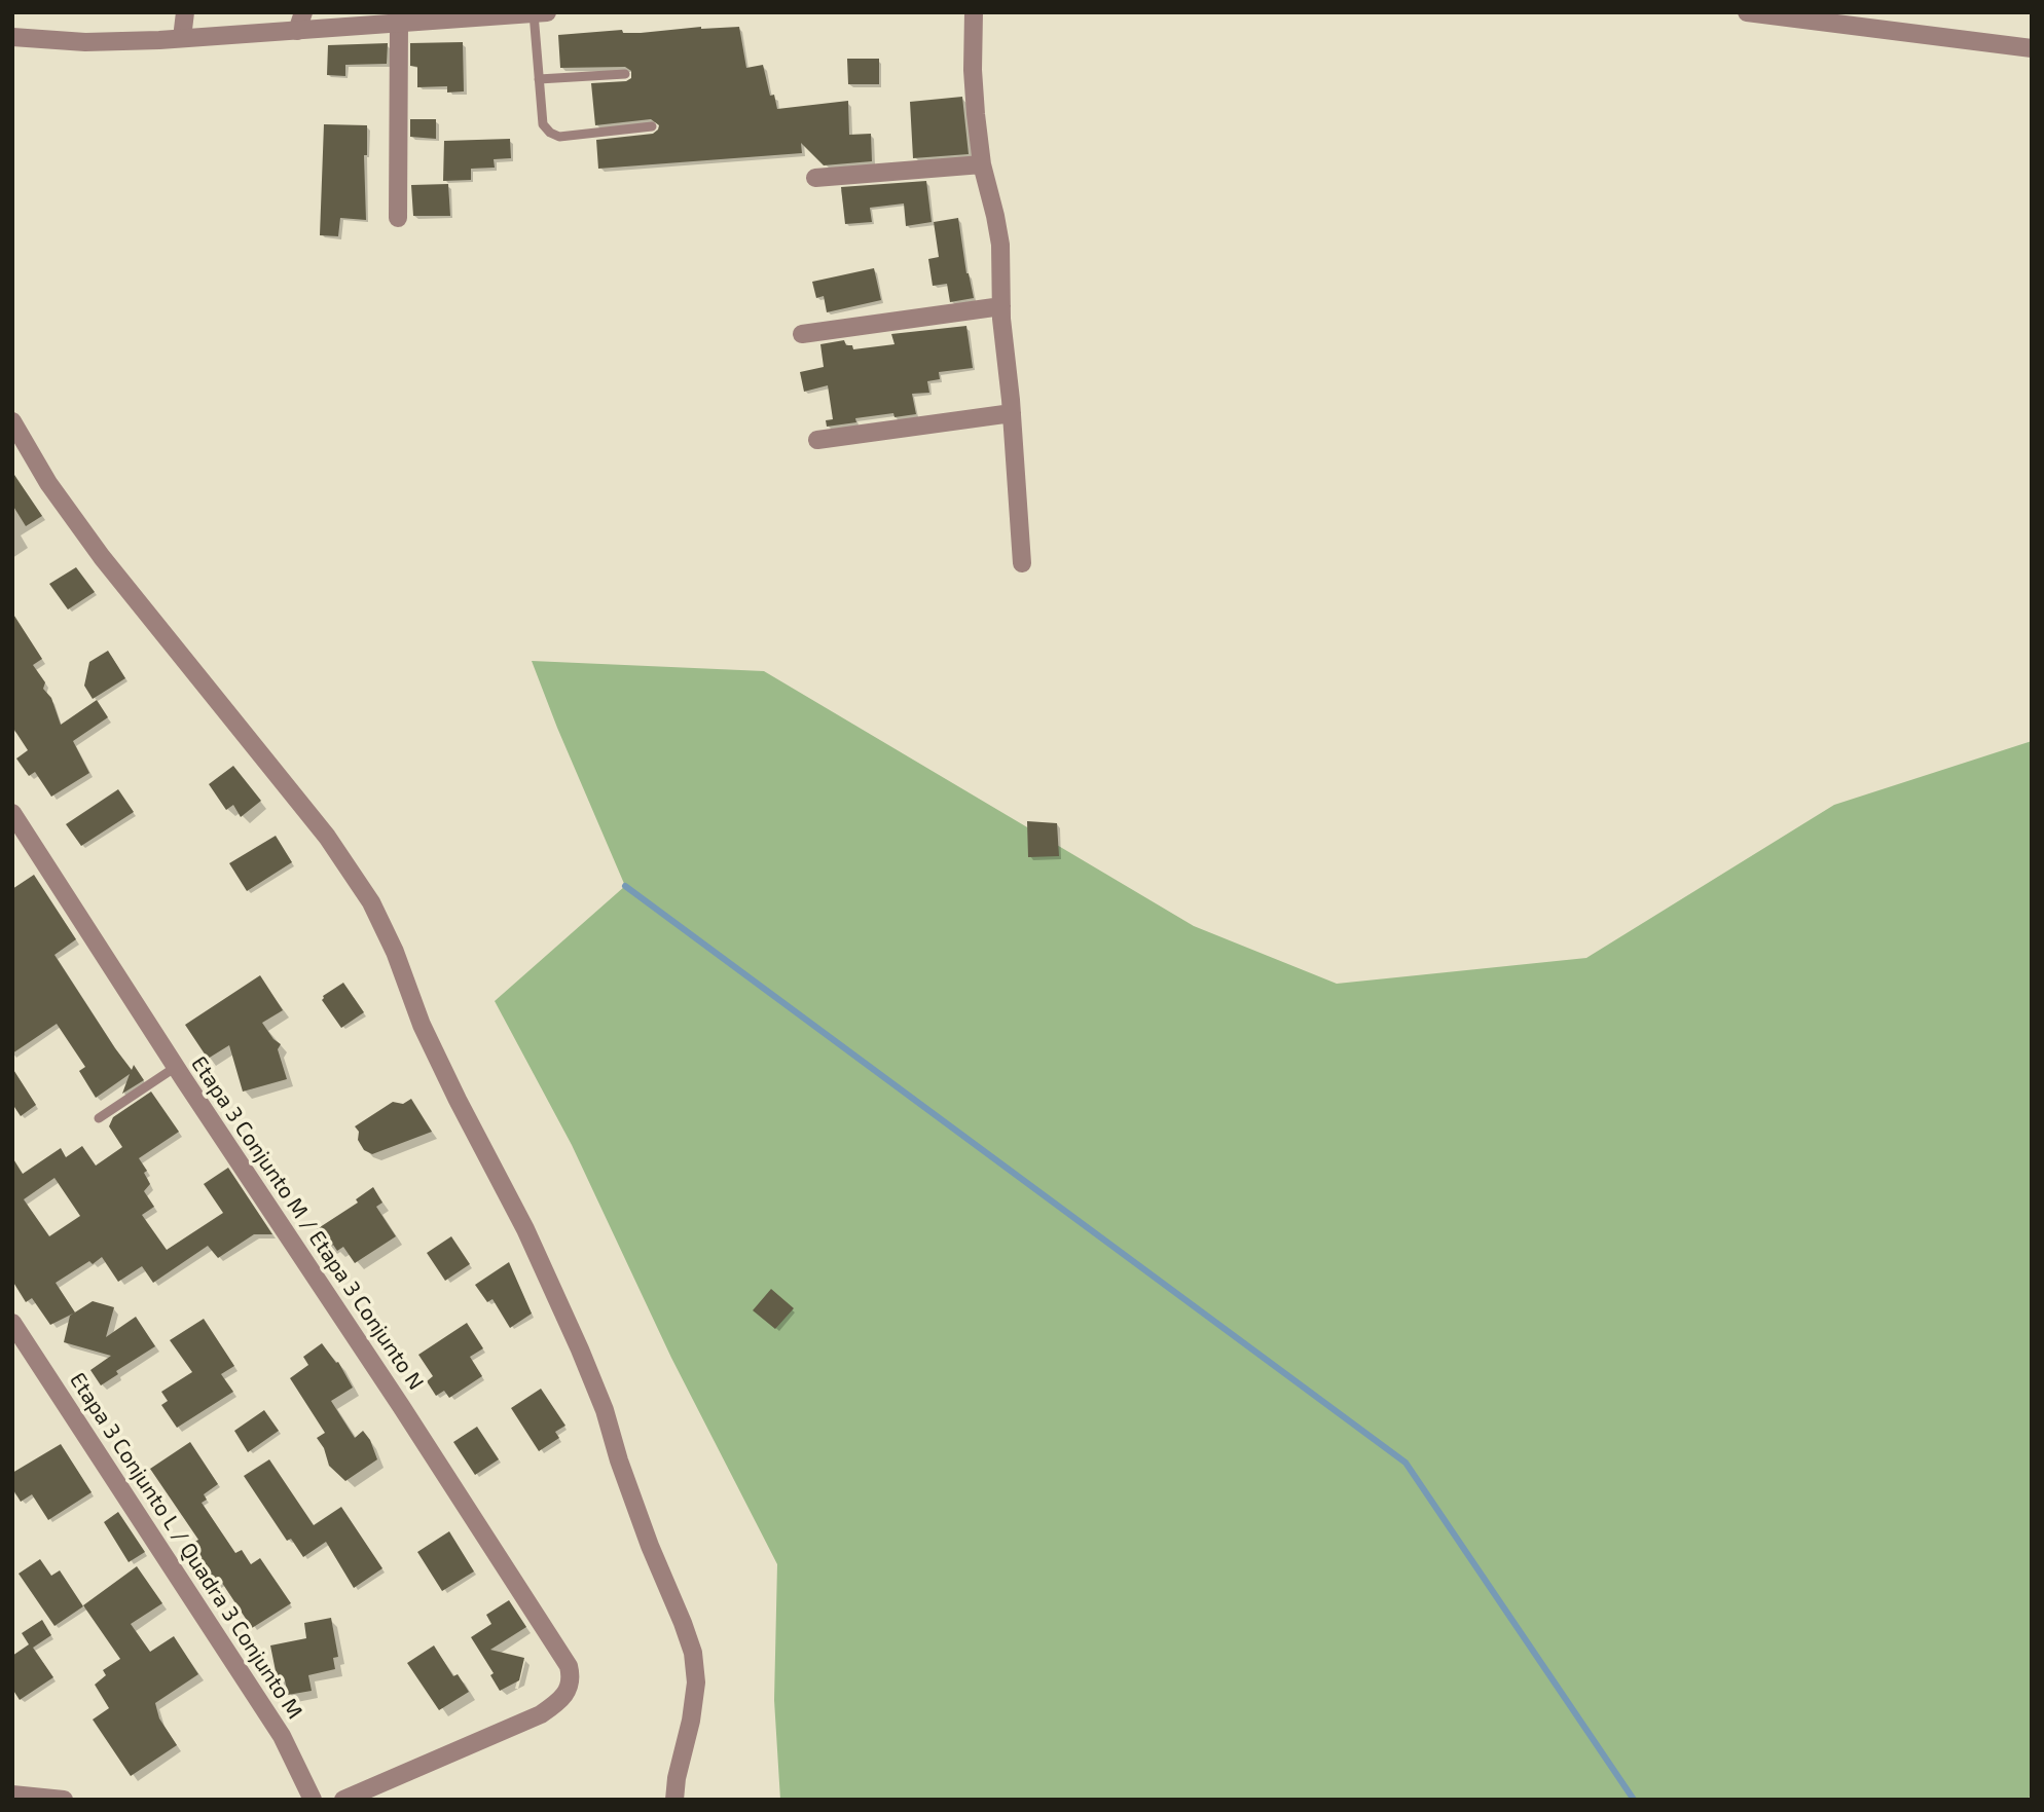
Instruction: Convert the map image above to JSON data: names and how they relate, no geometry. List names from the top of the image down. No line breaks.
{"streets":{"street":["Etapa 3 Conjunto M / Etapa 3 Conjunto N","Etapa 3 Conjunto L / Quadra 3 Conjunto M"]}}
